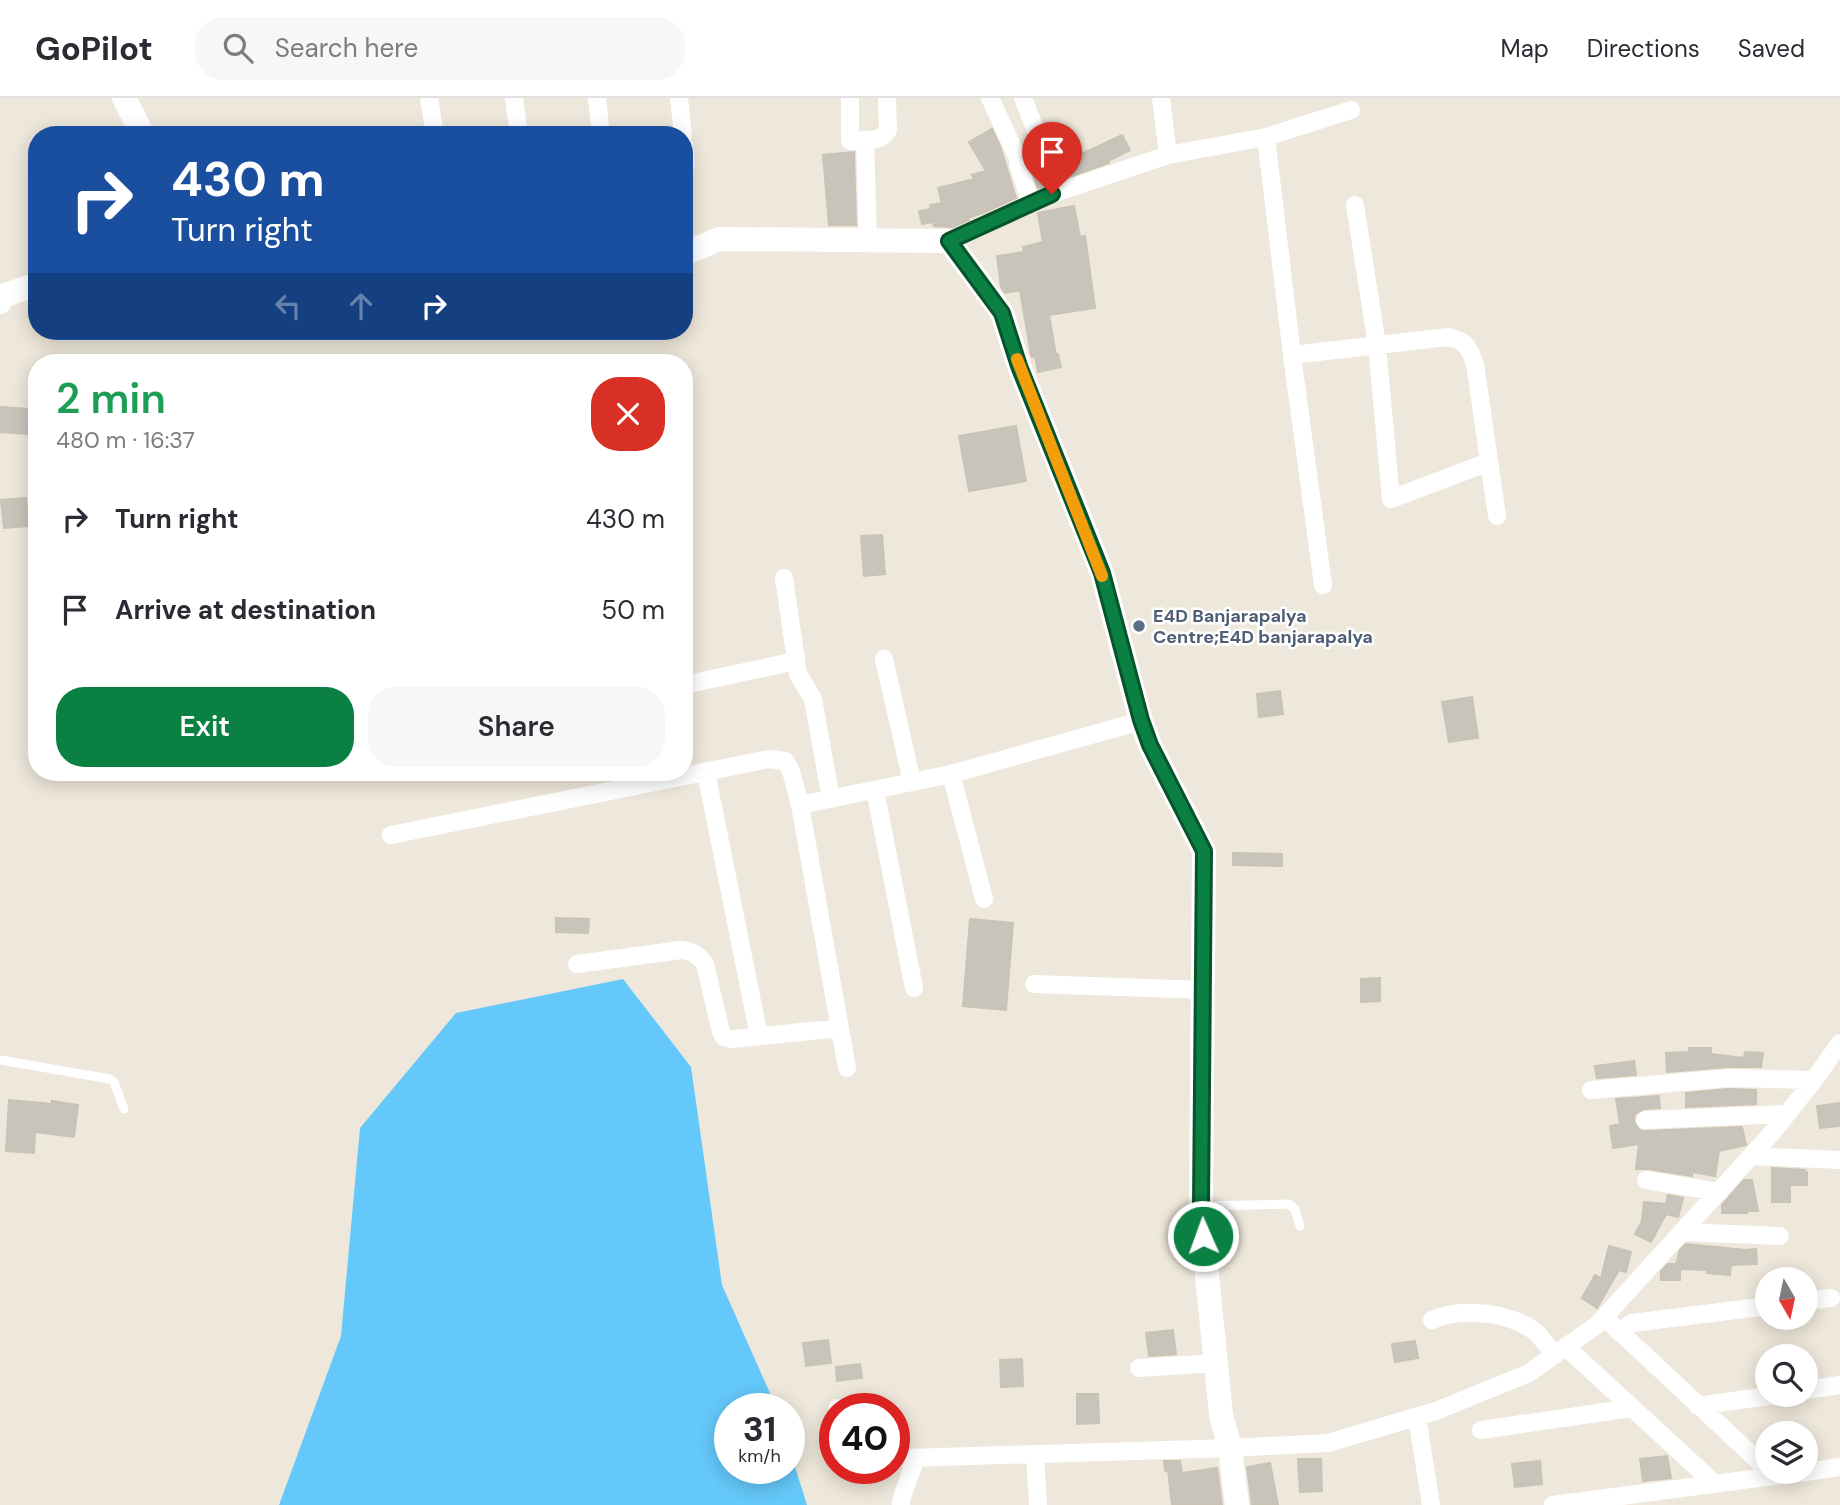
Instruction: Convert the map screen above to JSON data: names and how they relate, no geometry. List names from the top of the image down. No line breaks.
{"places":["E4D Banjarapalya Centre;E4D banjarapalya"],"north":"bottom","page":{"header":"GoPilot","search":"Search here","nav":["Map","Directions","Saved"],"turn":["430 m","Turn right"],"heading":["2 min","480 m · 16:37"],"list":[{"name":"Turn right","value":"430 m"},{"name":"Arrive at destination","value":"50 m"}],"buttons":["Exit","Share"],"speed":"31 km/h","limit":"40"}}
